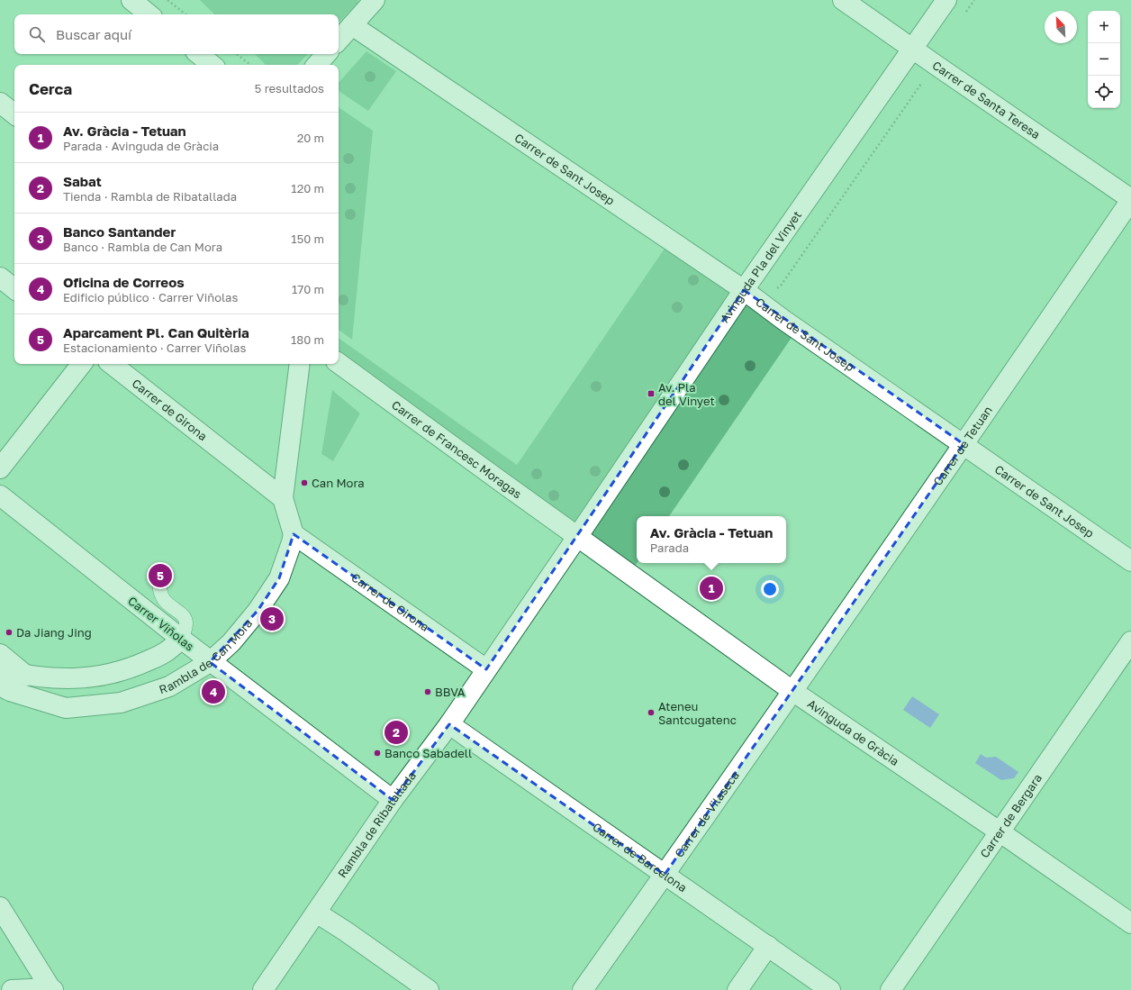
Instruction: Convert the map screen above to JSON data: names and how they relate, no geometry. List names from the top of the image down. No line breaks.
{"streets":{"street":["Carrer de Santa Teresa","Carrer de Sant Josep","Avinguda Pla del Vinyet","Carrer de Girona","Carrer de Tetuan","Carrer de Francesc Moragas","Carrer Viñolas","Rambla de Can Mora","Avinguda de Gràcia","Carrer de Vilaseca","Carrer de Bergara","Rambla de Ribatallada","Carrer de Barcelona"]},"crossings":[["Carrer de Santa Teresa","Avinguda Pla del Vinyet"],["Carrer de Santa Teresa","Carrer de Tetuan"],["Carrer de Sant Josep","Avinguda Pla del Vinyet"],["Carrer de Sant Josep","Carrer de Tetuan"],["Avinguda Pla del Vinyet","Carrer de Francesc Moragas"],["Avinguda Pla del Vinyet","Avinguda de Gràcia"],["Avinguda Pla del Vinyet","Rambla de Ribatallada"],["Carrer de Girona","Rambla de Can Mora"],["Carrer de Girona","Rambla de Ribatallada"],["Carrer de Tetuan","Avinguda de Gràcia"],["Carrer de Tetuan","Carrer de Vilaseca"],["Carrer de Francesc Moragas","Avinguda de Gràcia"],["Carrer de Francesc Moragas","Rambla de Ribatallada"],["Carrer Viñolas","Rambla de Can Mora"],["Carrer Viñolas","Rambla de Ribatallada"],["Avinguda de Gràcia","Carrer de Vilaseca"],["Avinguda de Gràcia","Carrer de Bergara"],["Avinguda de Gràcia","Rambla de Ribatallada"],["Carrer de Vilaseca","Carrer de Barcelona"],["Rambla de Ribatallada","Carrer de Barcelona"]],"places":{"transit":["Av. Pla del Vinyet"],"other":["Can Mora","Da Jiang Jing","BBVA","Ateneu Santcugatenc","Banco Sabadell"]},"north":"top left","page":{"map_buttons":["+","−"],"search":"Buscar aquí","heading":["Cerca","5 resultados"],"list":[{"mark":"1","name":"Av. Gràcia - Tetuan","note":"Parada · Avinguda de Gràcia","value":"20 m"},{"mark":"2","name":"Sabat","note":"Tienda · Rambla de Ribatallada","value":"120 m"},{"mark":"3","name":"Banco Santander","note":"Banco · Rambla de Can Mora","value":"150 m"},{"mark":"4","name":"Oficina de Correos","note":"Edificio público · Carrer Viñolas","value":"170 m"},{"mark":"5","name":"Aparcament Pl. Can Quitèria","note":"Estacionamiento · Carrer Viñolas","value":"180 m"}],"popup":["Av. Gràcia - Tetuan","Parada"],"pins":["5","1","3","4","2"]}}
